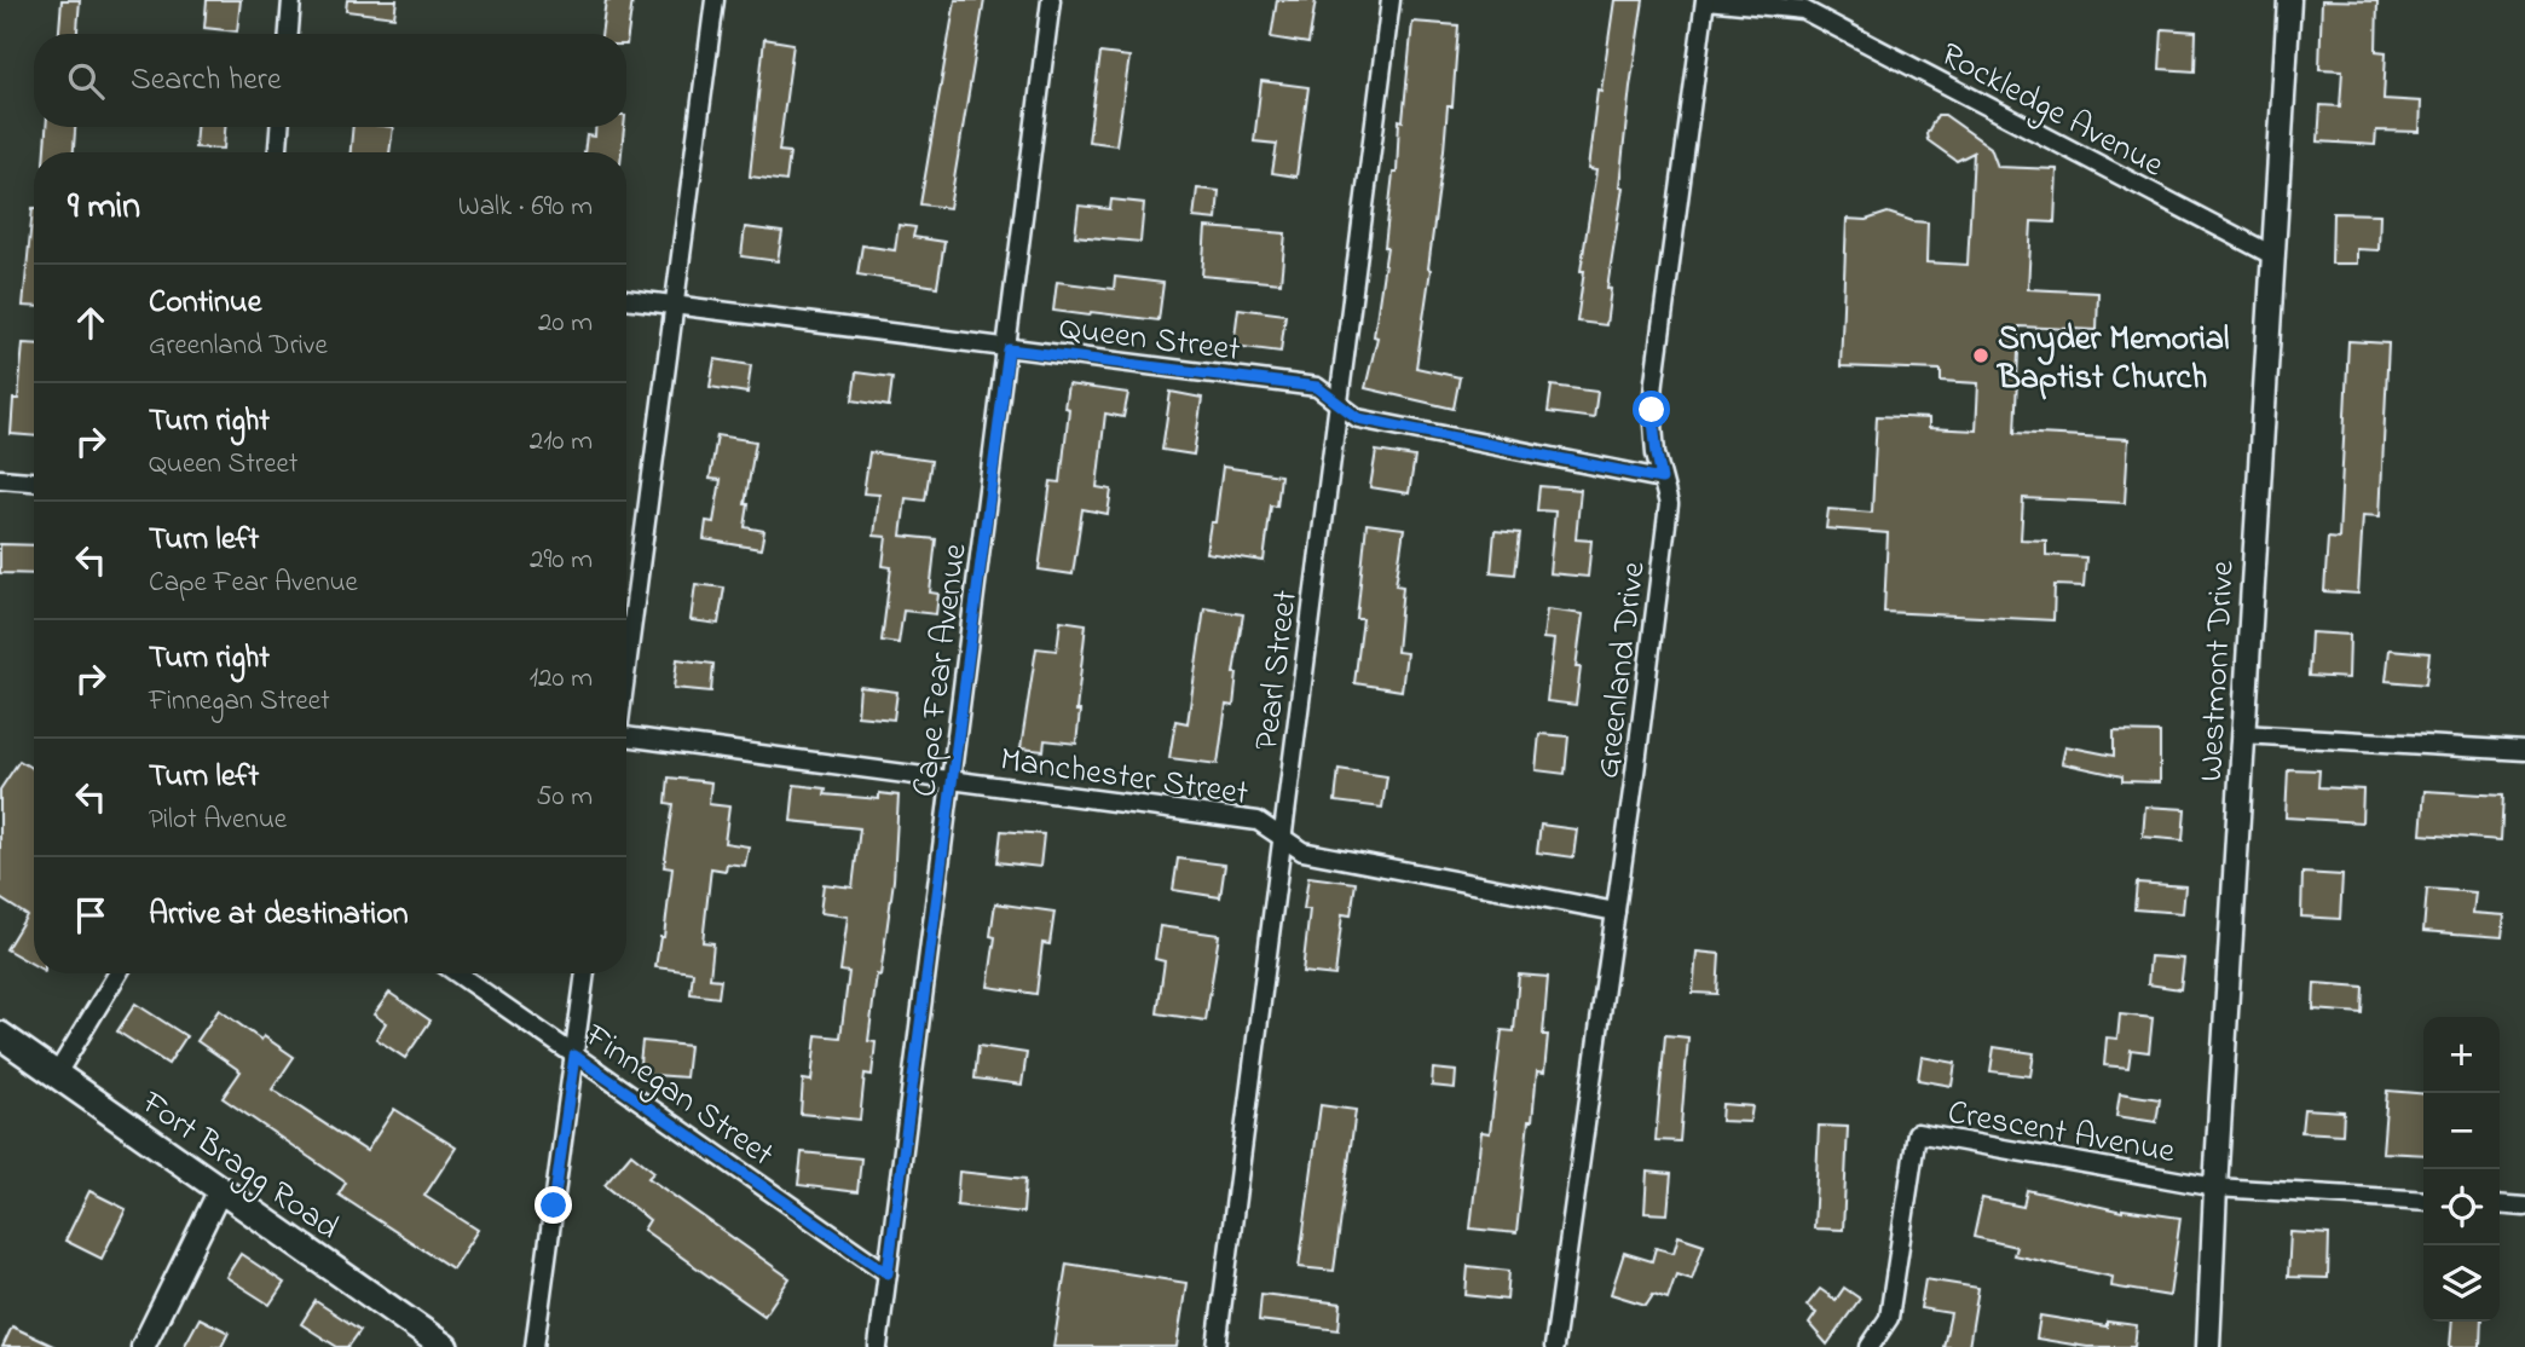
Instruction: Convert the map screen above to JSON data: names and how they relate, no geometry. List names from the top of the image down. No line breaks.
{"streets":{"main road":["Fort Bragg Road"],"street":["Rockledge Avenue","Queen Street","Cape Fear Avenue","Pearl Street","Greenland Drive","Westmont Drive","Manchester Street","Finnegan Street","Crescent Avenue"]},"crossings":[["Rockledge Avenue","Greenland Drive"],["Rockledge Avenue","Westmont Drive"],["Queen Street","Cape Fear Avenue"],["Queen Street","Pearl Street"],["Queen Street","Greenland Drive"],["Cape Fear Avenue","Manchester Street"],["Cape Fear Avenue","Finnegan Street"],["Pearl Street","Manchester Street"],["Greenland Drive","Manchester Street"],["Westmont Drive","Crescent Avenue"]],"places":["Snyder Memorial Baptist Church"],"page":{"search":"Search here","heading":["9 min","Walk · 690 m"],"list":[["Continue","Greenland Drive","20 m"],["Turn right","Queen Street","210 m"],["Turn left","Cape Fear Avenue","290 m"],["Turn right","Finnegan Street","120 m"],["Turn left","Pilot Avenue","50 m"],"Arrive at destination"],"map_buttons":["+","−"]}}
